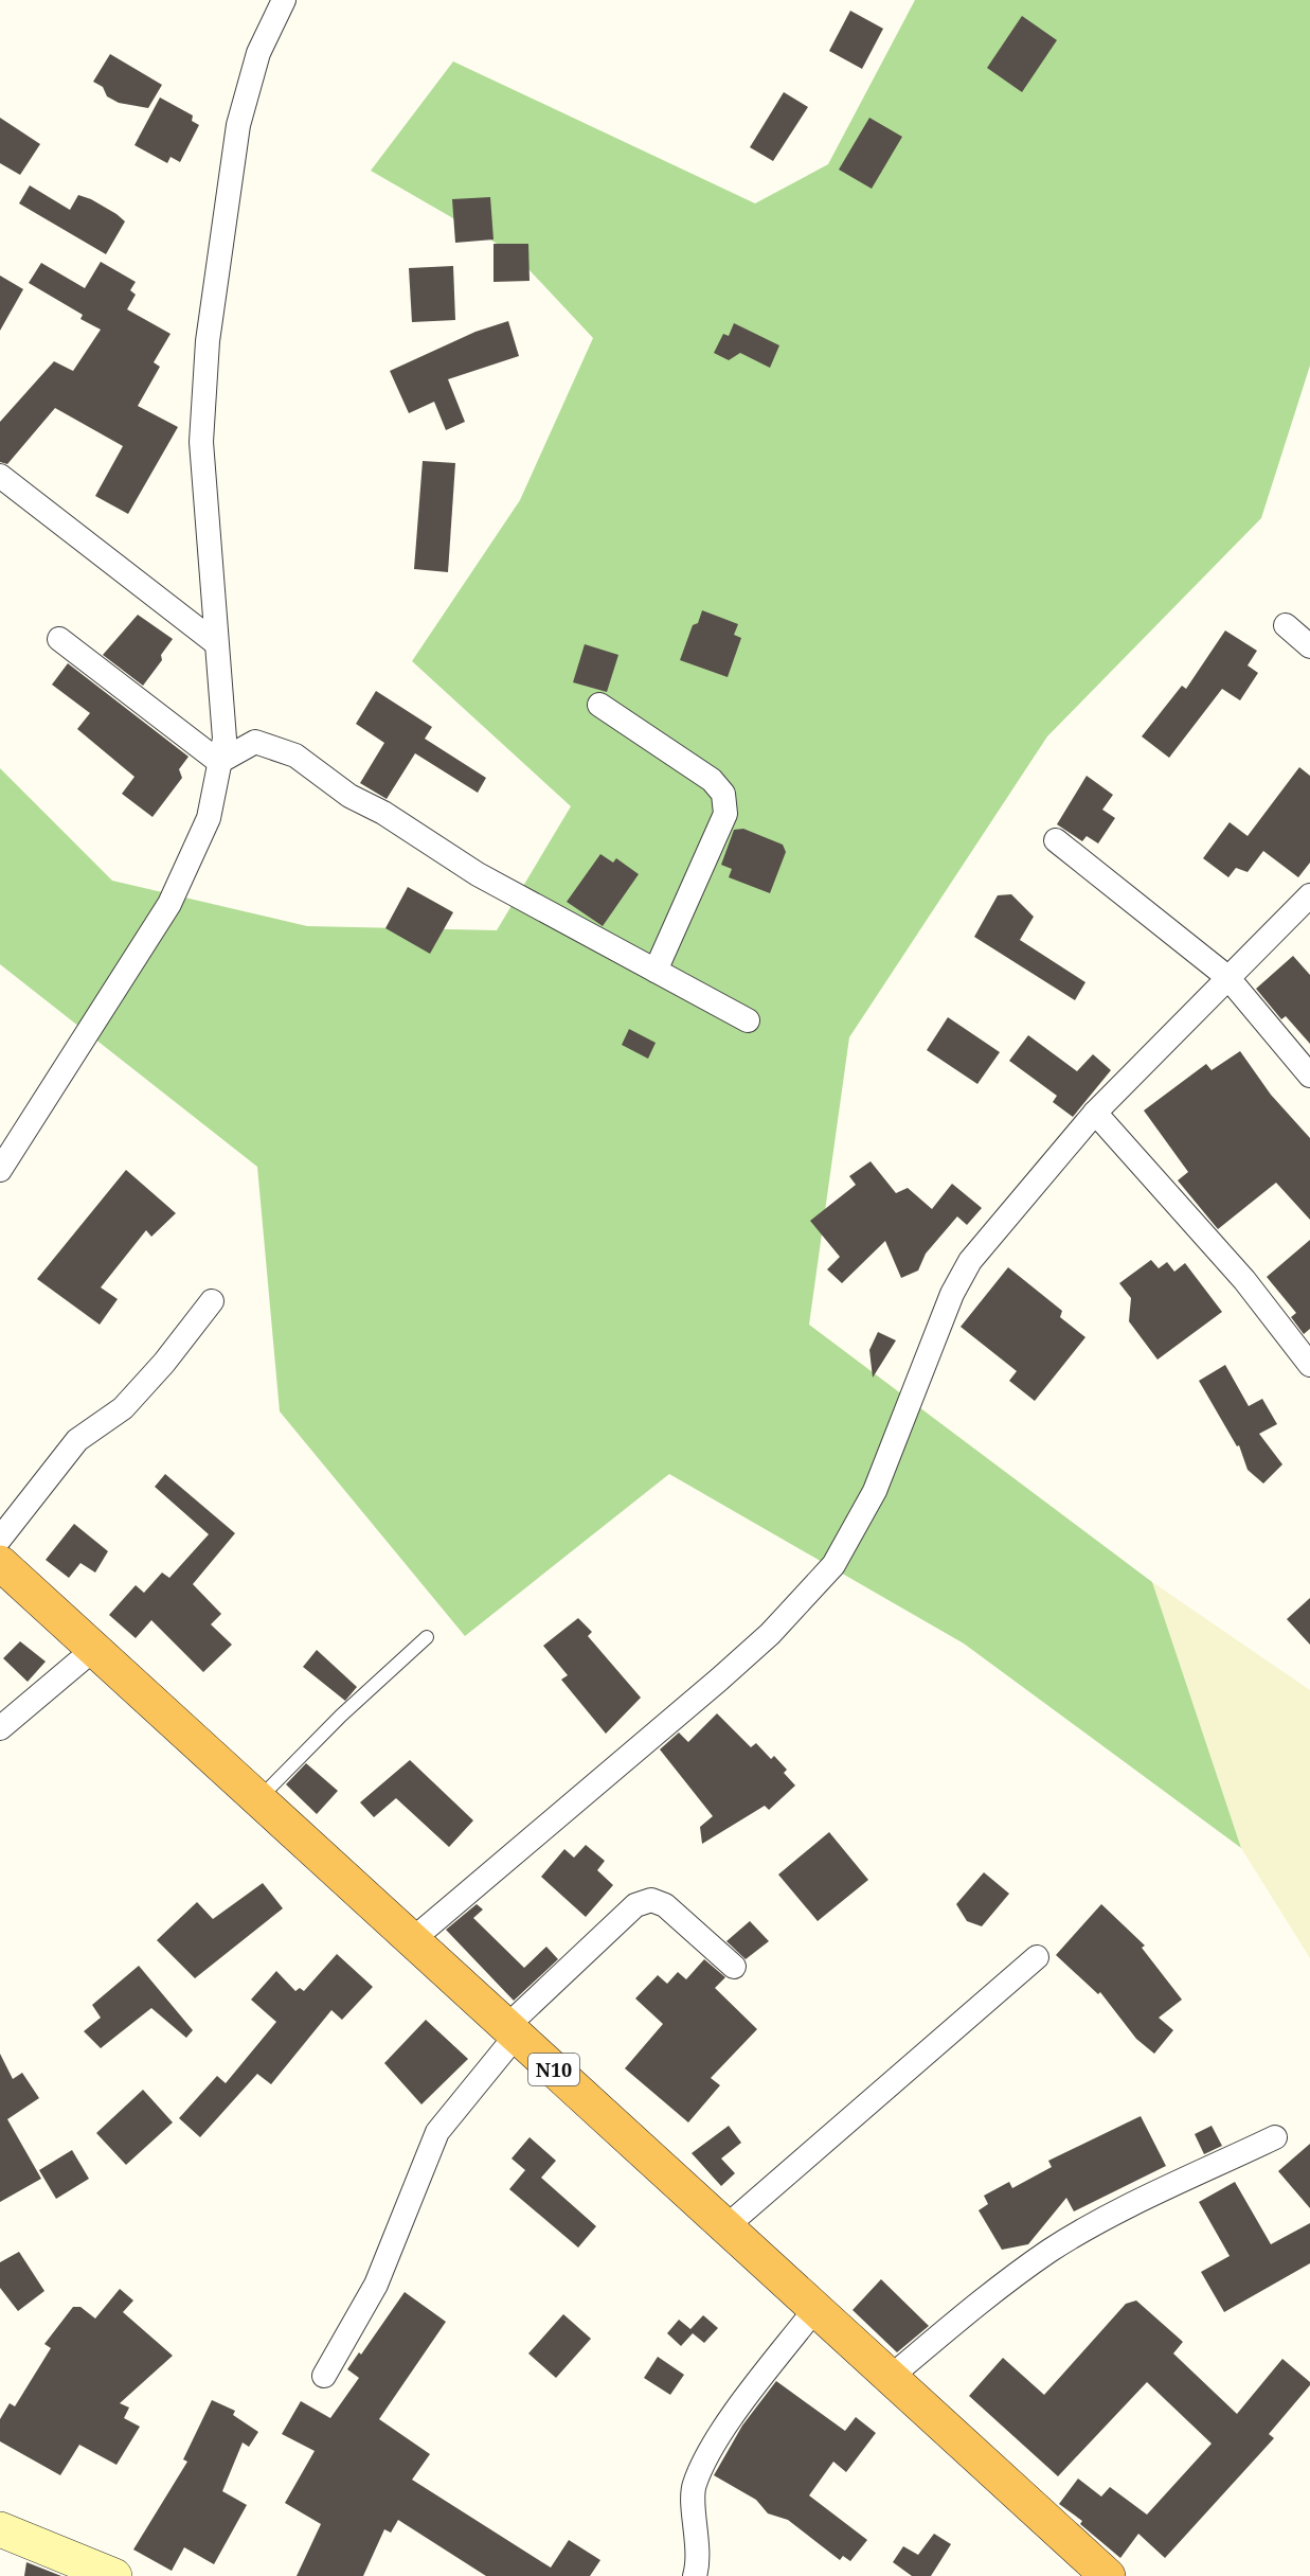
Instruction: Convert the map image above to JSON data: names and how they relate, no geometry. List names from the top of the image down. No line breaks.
{"streets":{"highway":["N10"]}}
